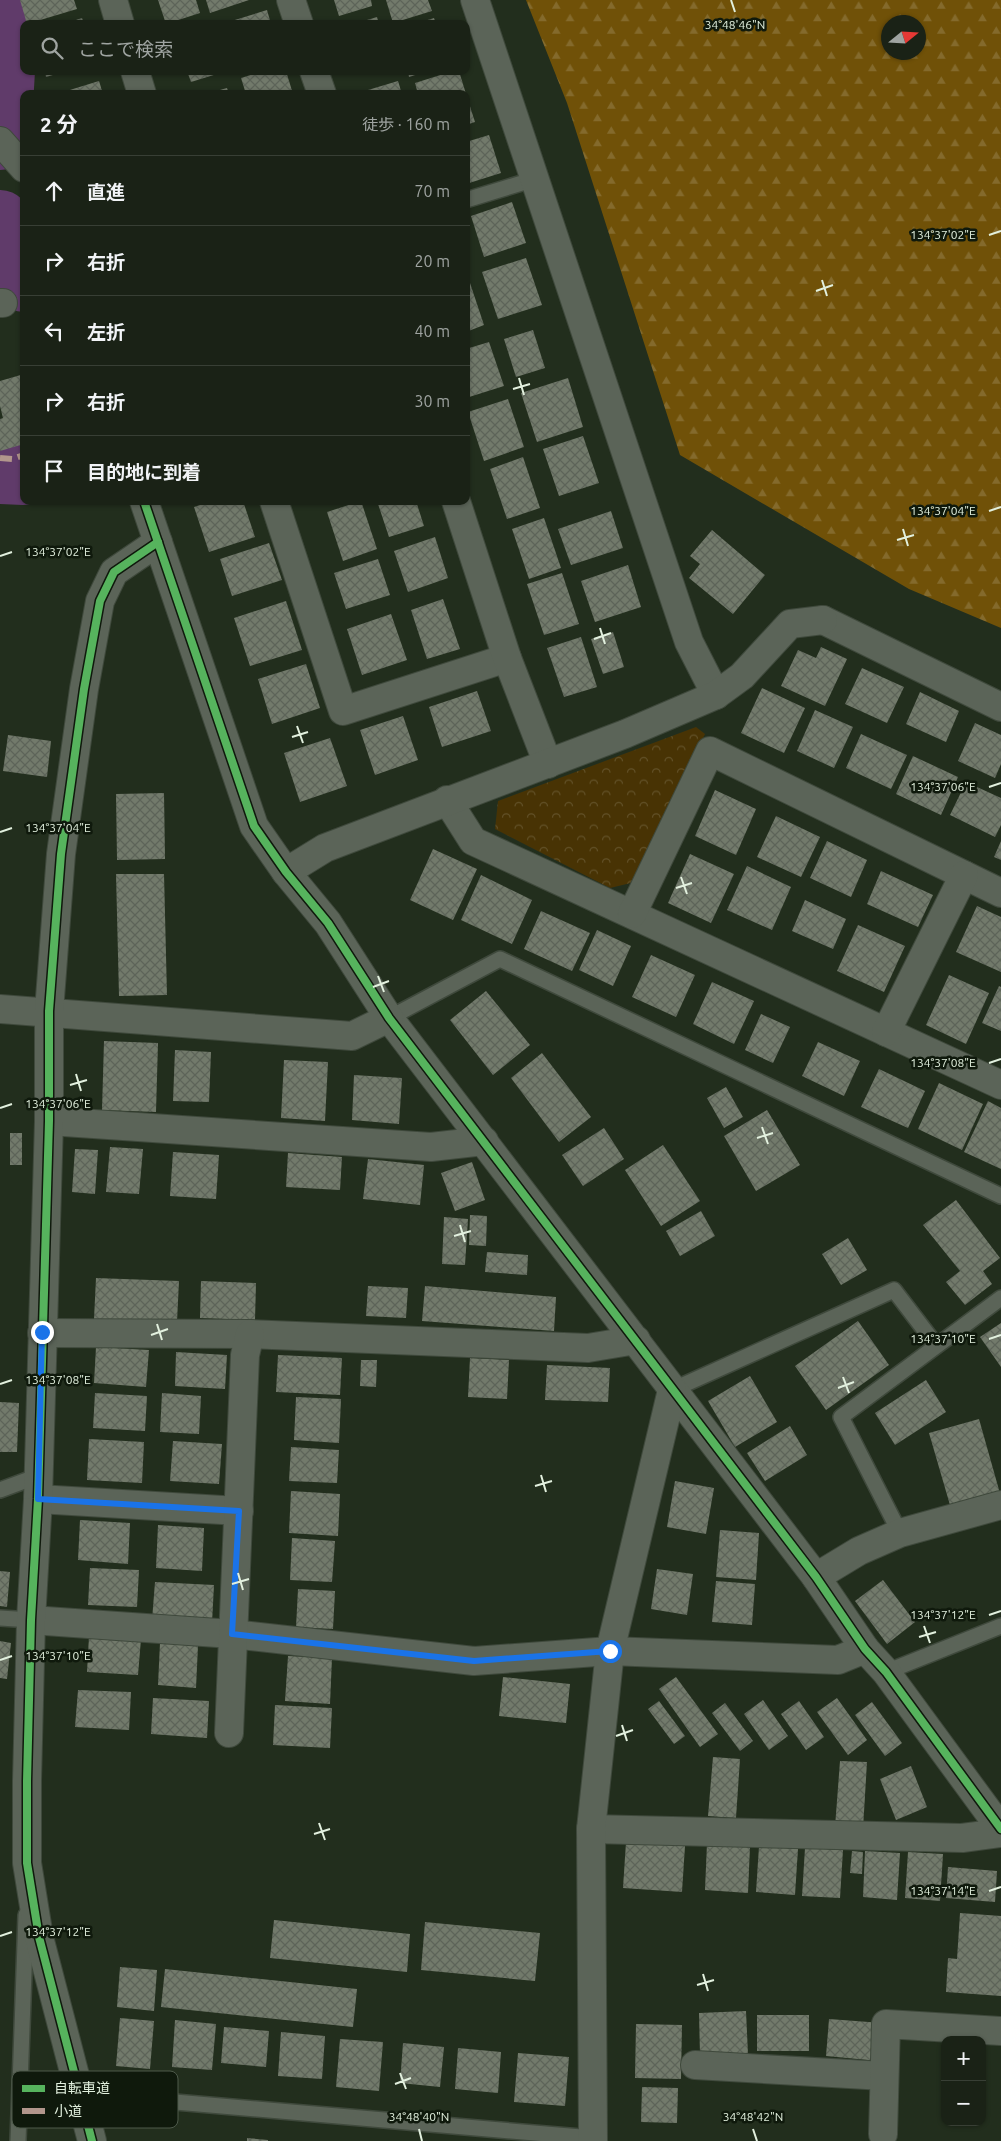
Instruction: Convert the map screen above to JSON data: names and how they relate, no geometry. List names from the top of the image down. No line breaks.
{"legend":["自転車道","小道"],"north":"right","page":{"search":"ここで検索","heading":["2 分","徒歩 · 160 m"],"list":[["直進","70 m"],["右折","20 m"],["左折","40 m"],["右折","30 m"],"目的地に到着"],"map_buttons":["+","−"]},"coordinates":["34°48'46\"N","134°37'02\"E","134°37'04\"E","134°37'06\"E","134°37'08\"E","134°37'10\"E","134°37'12\"E","134°37'14\"E","34°48'40\"N","34°48'42\"N"]}
